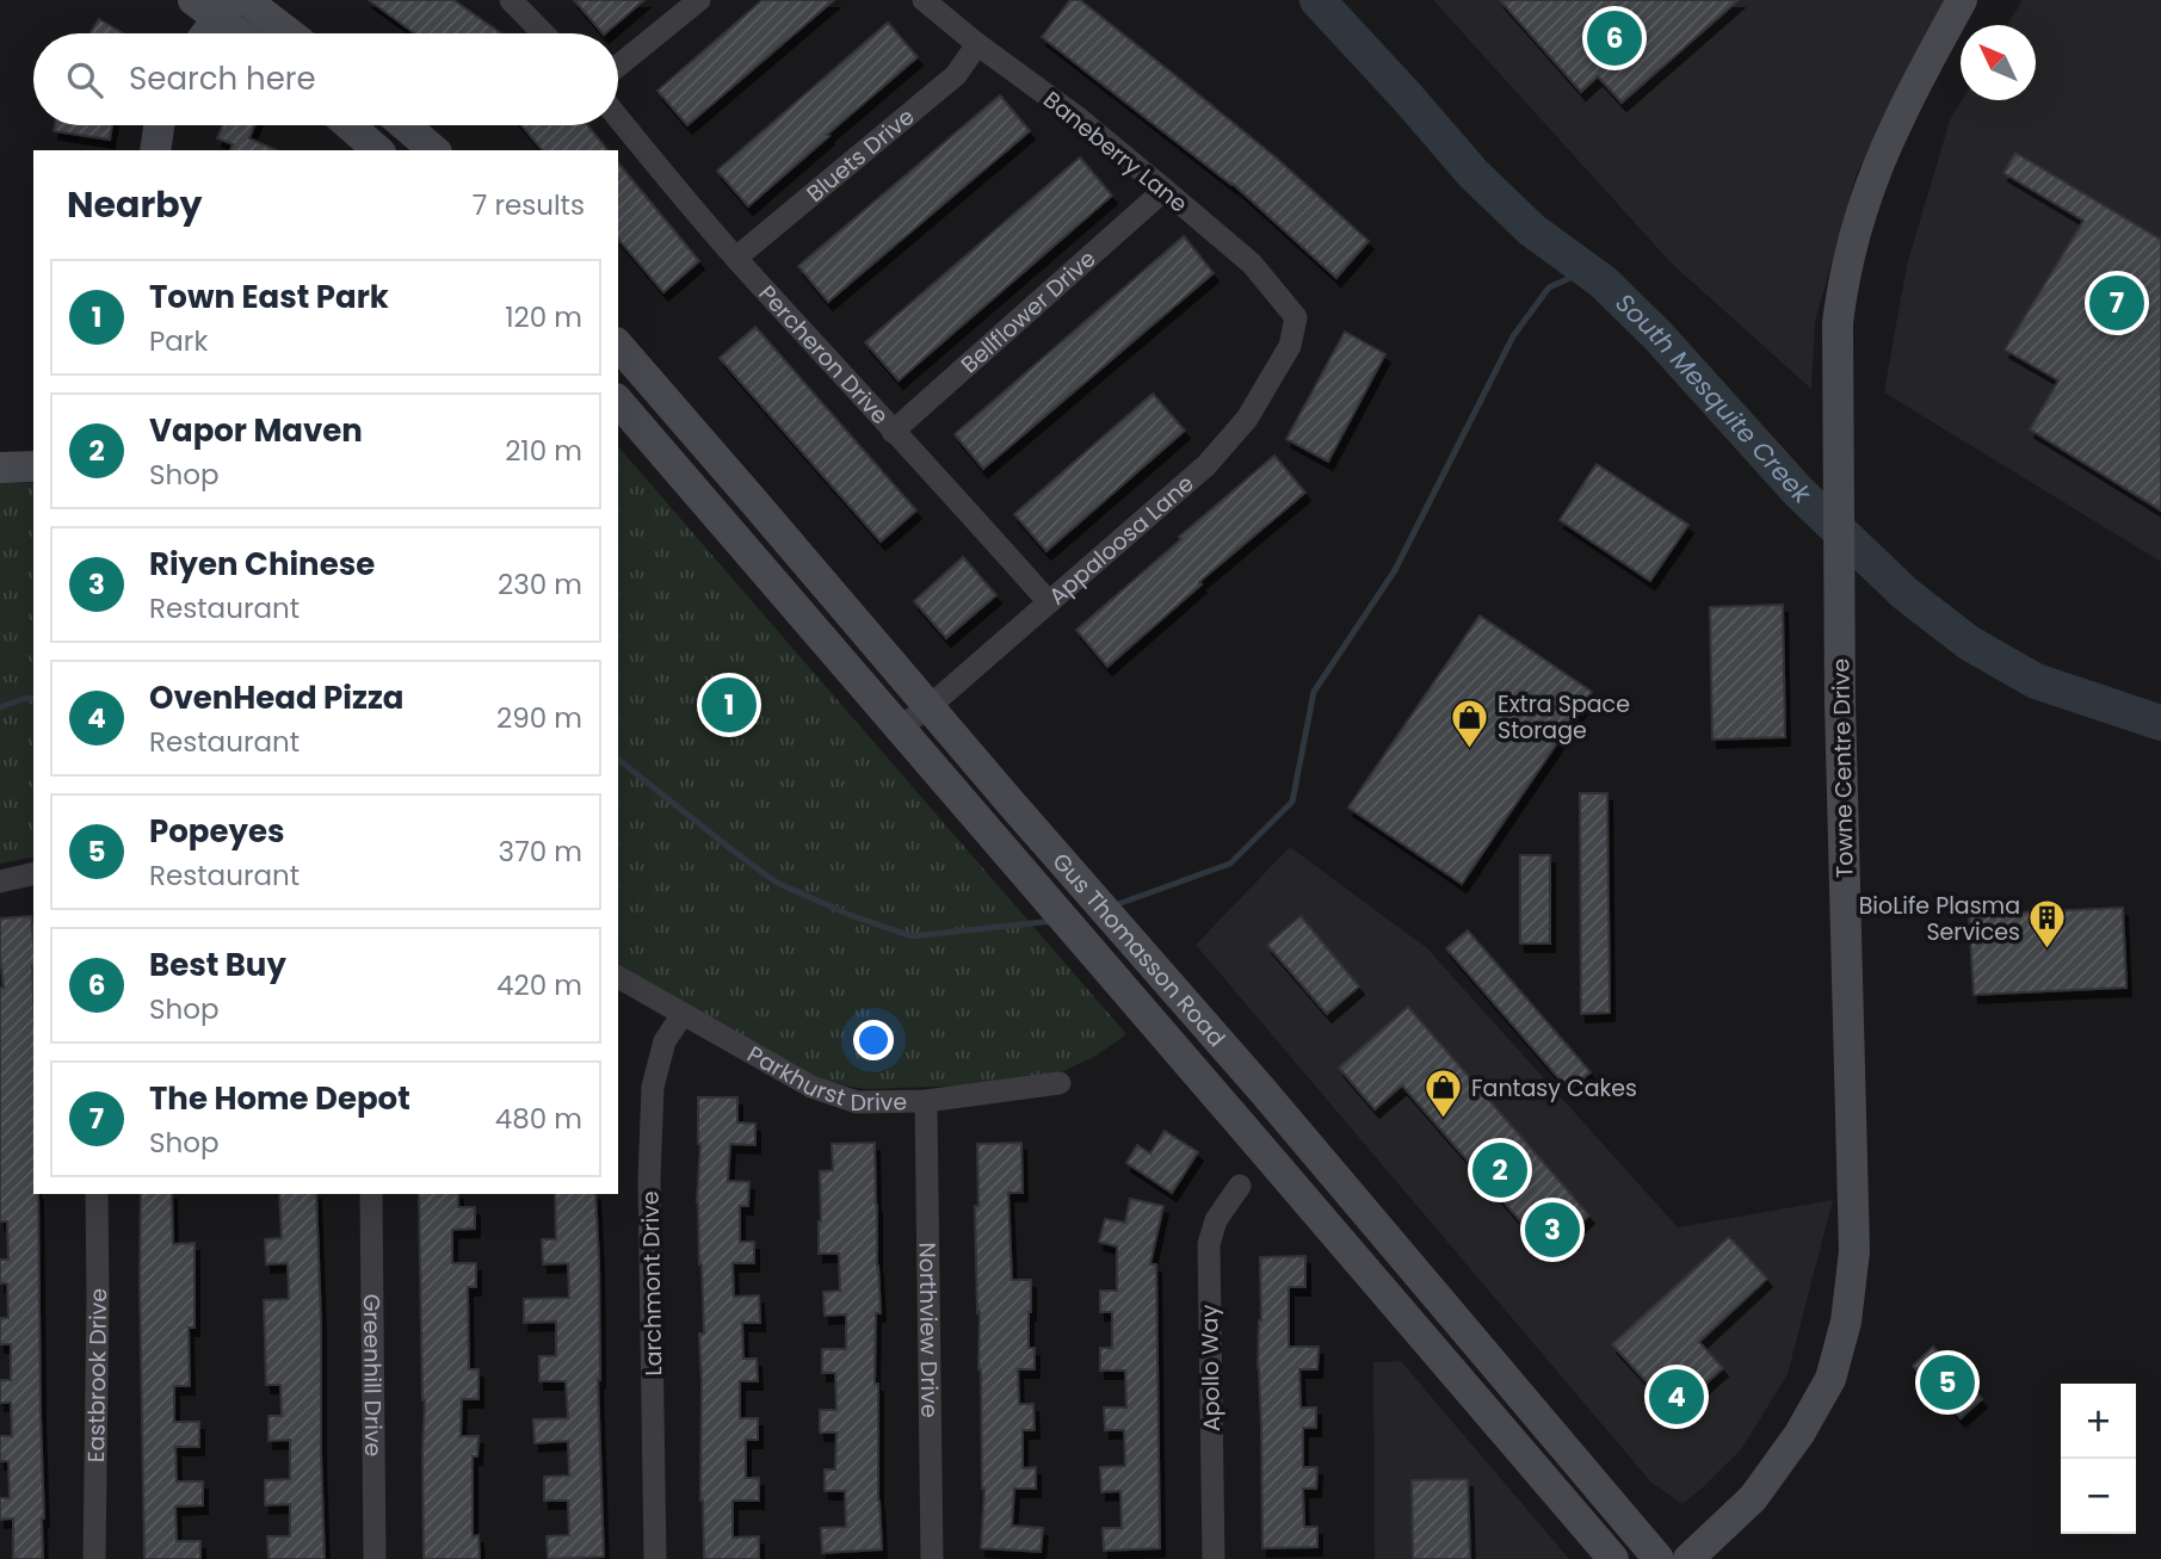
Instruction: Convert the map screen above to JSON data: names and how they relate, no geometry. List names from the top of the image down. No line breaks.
{"streets":{"main road":["Towne Centre Drive","Gus Thomasson Road"],"street":["Baneberry Lane","Bluets Drive","Bellflower Drive","Percheron Drive","Appaloosa Lane","Parkhurst Drive","Larchmont Drive","Northview Drive","Apollo Way","Eastbrook Drive","Greenhill Drive"]},"crossings":[["Baneberry Lane","Bluets Drive"],["Baneberry Lane","Bellflower Drive"],["Baneberry Lane","Appaloosa Lane"],["Bluets Drive","Percheron Drive"],["Bellflower Drive","Percheron Drive"],["Percheron Drive","Appaloosa Lane"],["Appaloosa Lane","Gus Thomasson Road"],["Parkhurst Drive","Larchmont Drive"],["Parkhurst Drive","Northview Drive"]],"water":["South Mesquite Creek"],"places":{"shop":["Extra Space Storage","Fantasy Cakes"],"building":["BioLife Plasma Services"]},"north":"top left","page":{"pins":["6","7","1","2","3","5","4"],"search":"Search here","heading":["Nearby","7 results"],"list":[{"mark":"1","name":"Town East Park","note":"Park","value":"120 m"},{"mark":"2","name":"Vapor Maven","note":"Shop","value":"210 m"},{"mark":"3","name":"Riyen Chinese","note":"Restaurant","value":"230 m"},{"mark":"4","name":"OvenHead Pizza","note":"Restaurant","value":"290 m"},{"mark":"5","name":"Popeyes","note":"Restaurant","value":"370 m"},{"mark":"6","name":"Best Buy","note":"Shop","value":"420 m"},{"mark":"7","name":"The Home Depot","note":"Shop","value":"480 m"}],"map_buttons":["+","−"]}}
